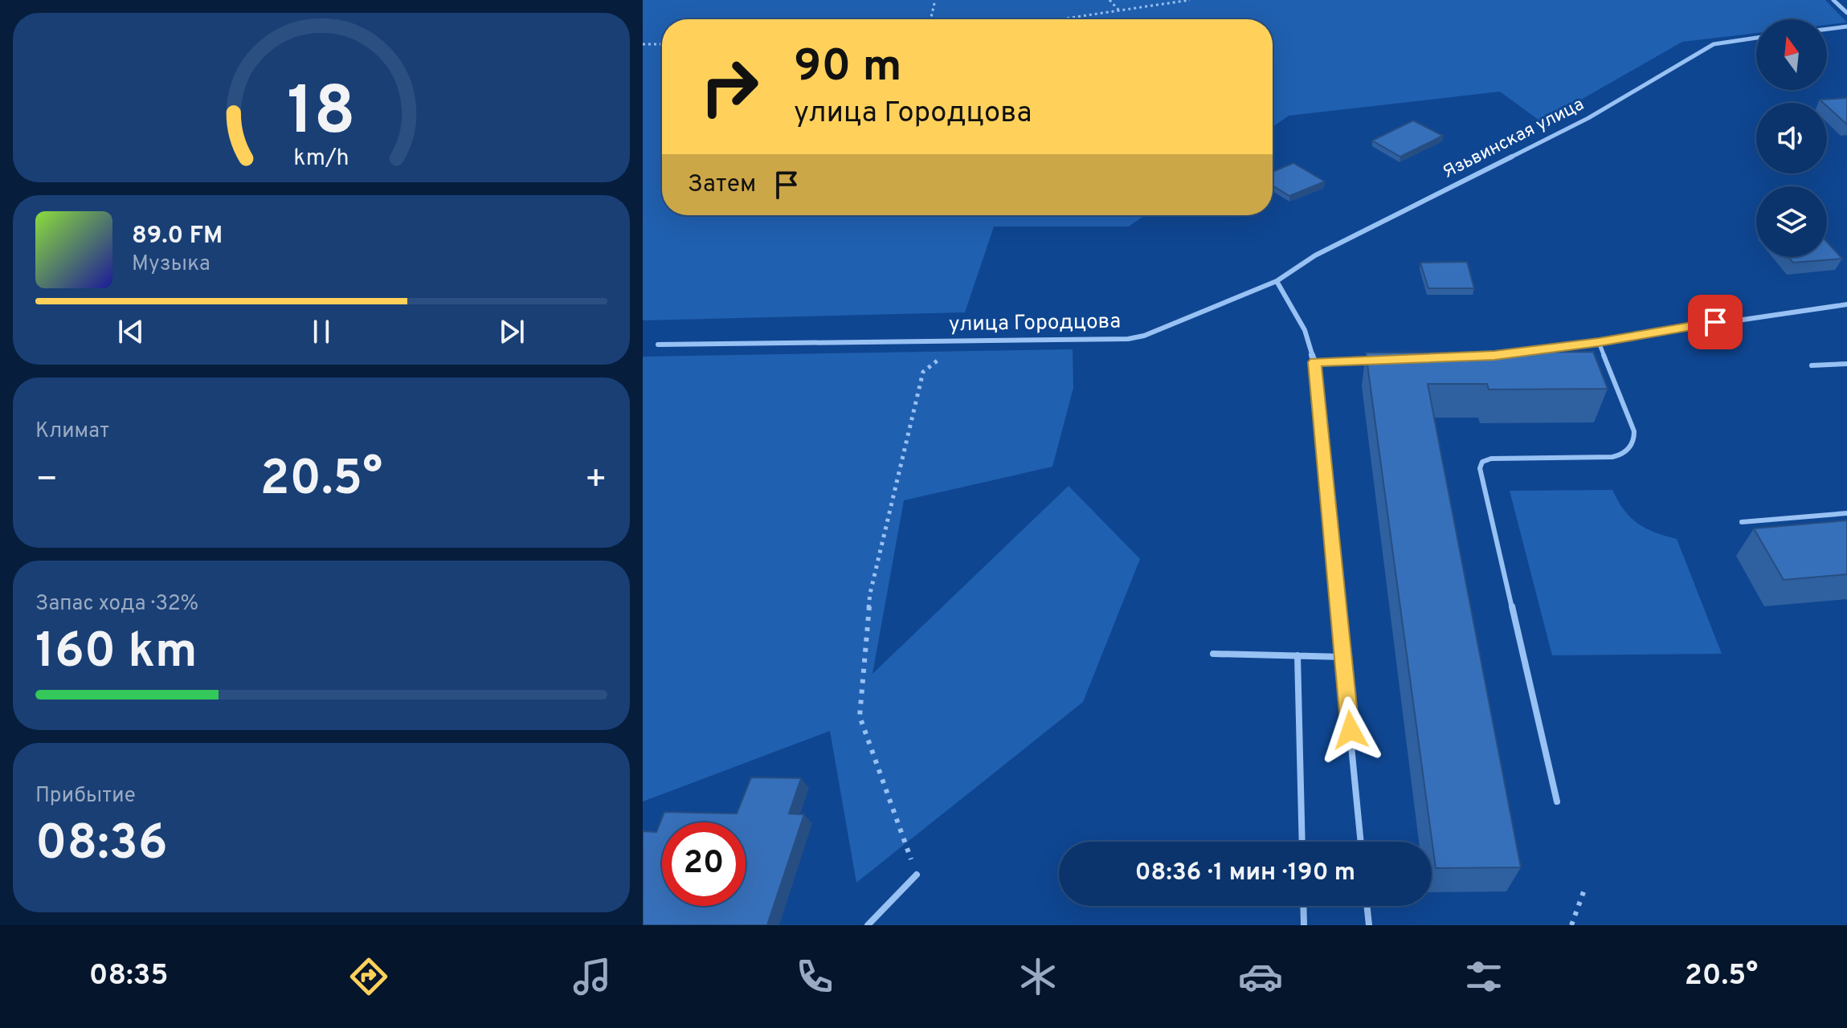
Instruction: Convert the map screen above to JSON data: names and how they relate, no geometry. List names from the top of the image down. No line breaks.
{"streets":{"street":["Язьвинская улица","улица Городцова"]},"crossings":[["Язьвинская улица","улица Городцова"]],"north":"top","page":{"turn":["90 m","улица Городцова"],"then":"Затем","song":["89.0 FM","Музыка"],"tile":["Климат",["Запас хода · 32%","160 km"],["Прибытие","08:36"]],"heat":["−","20.5°","+"],"limit":"20","trip":"08:36 · 1 мин · 190 m","tabs":["08:35","20.5°"],"gauge":["18","km/h"]}}
